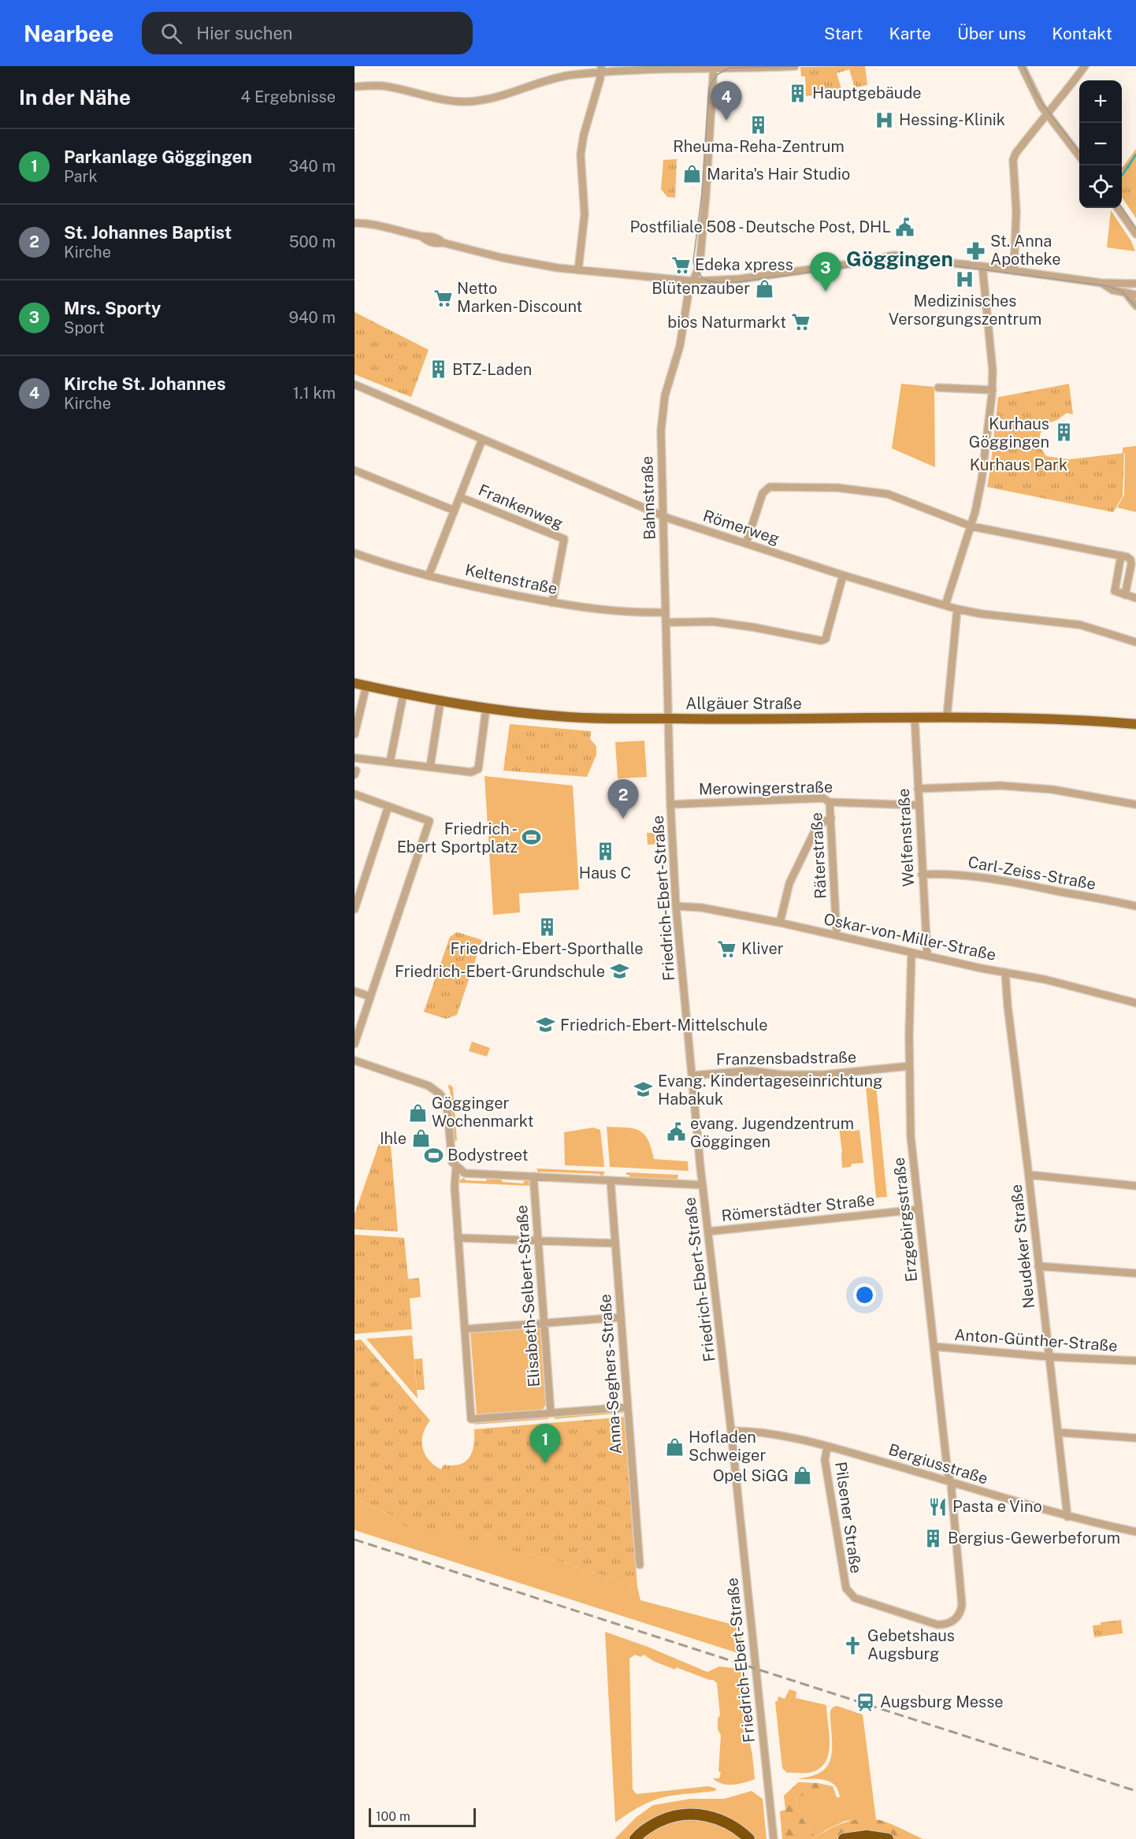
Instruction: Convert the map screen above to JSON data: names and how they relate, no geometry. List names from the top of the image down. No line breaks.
{"streets":{"main road":["Allgäuer Straße"],"street":["Bahnstraße","Frankenweg","Römerweg","Keltenstraße","Merowingerstraße","Welfenstraße","Räterstraße","Carl-Zeiss-Straße","Friedrich-Ebert-Straße","Oskar-von-Miller-Straße","Franzensbadstraße","Römerstädter Straße","Erzgebirgsstraße","Neudeker Straße","Elisabeth-Selbert-Straße","Anton-Günther-Straße","Anna-Seghers-Straße","Bergiusstraße","Pilsener Straße"]},"crossings":[["Bahnstraße","Römerweg"],["Bahnstraße","Keltenstraße"],["Bahnstraße","Allgäuer Straße"],["Bahnstraße","Friedrich-Ebert-Straße"],["Frankenweg","Keltenstraße"],["Allgäuer Straße","Welfenstraße"],["Allgäuer Straße","Friedrich-Ebert-Straße"],["Merowingerstraße","Welfenstraße"],["Merowingerstraße","Räterstraße"],["Merowingerstraße","Friedrich-Ebert-Straße"],["Welfenstraße","Carl-Zeiss-Straße"],["Welfenstraße","Oskar-von-Miller-Straße"],["Räterstraße","Oskar-von-Miller-Straße"],["Friedrich-Ebert-Straße","Oskar-von-Miller-Straße"],["Friedrich-Ebert-Straße","Franzensbadstraße"],["Friedrich-Ebert-Straße","Römerstädter Straße"],["Friedrich-Ebert-Straße","Bergiusstraße"],["Oskar-von-Miller-Straße","Erzgebirgsstraße"],["Oskar-von-Miller-Straße","Neudeker Straße"],["Franzensbadstraße","Erzgebirgsstraße"],["Römerstädter Straße","Erzgebirgsstraße"],["Erzgebirgsstraße","Anton-Günther-Straße"],["Erzgebirgsstraße","Bergiusstraße"],["Erzgebirgsstraße","Pilsener Straße"],["Neudeker Straße","Anton-Günther-Straße"],["Neudeker Straße","Bergiusstraße"],["Bergiusstraße","Pilsener Straße"]],"districts":["Göggingen"],"parks":["Kurhaus Park"],"places":{"building":["Hauptgebäude","Rheuma-Reha-Zentrum","BTZ-Laden","Kurhaus Göggingen","Haus C","Friedrich-Ebert-Sporthalle","Bergius-Gewerbeforum"],"hospital":["Hessing-Klinik","Medizinisches Versorgungszentrum"],"shop":["Marita's Hair Studio","Blütenzauber","Gögginger Wochenmarkt","Ihle","Hofladen Schweiger","Opel SiGG"],"public building":["Postfiliale 508 - Deutsche Post, DHL","evang. Jugendzentrum Göggingen"],"pharmacy":["St. Anna Apotheke"],"supermarket":["Edeka xpress","Netto Marken-Discount","bios Naturmarkt","Kliver"],"sports":["Friedrich - Ebert Sportplatz","Bodystreet"],"school or university":["Friedrich-Ebert-Grundschule","Friedrich-Ebert-Mittelschule","Evang. Kindertageseinrichtung Habakuk"],"restaurant":["Pasta e Vino"],"church":["Gebetshaus Augsburg"],"station":["Augsburg Messe"]},"scale_bar":"100 m","page":{"header":"Nearbee","search":"Hier suchen","nav":["Start","Karte","Über uns","Kontakt"],"heading":["In der Nähe","4 Ergebnisse"],"map_buttons":["+","−"],"pins":["4","3","2","1"],"list":[{"mark":"1","name":"Parkanlage Göggingen","note":"Park","value":"340 m"},{"mark":"2","name":"St. Johannes Baptist","note":"Kirche","value":"500 m"},{"mark":"3","name":"Mrs. Sporty","note":"Sport","value":"940 m"},{"mark":"4","name":"Kirche St. Johannes","note":"Kirche","value":"1.1 km"}],"scale":"100 m"}}
